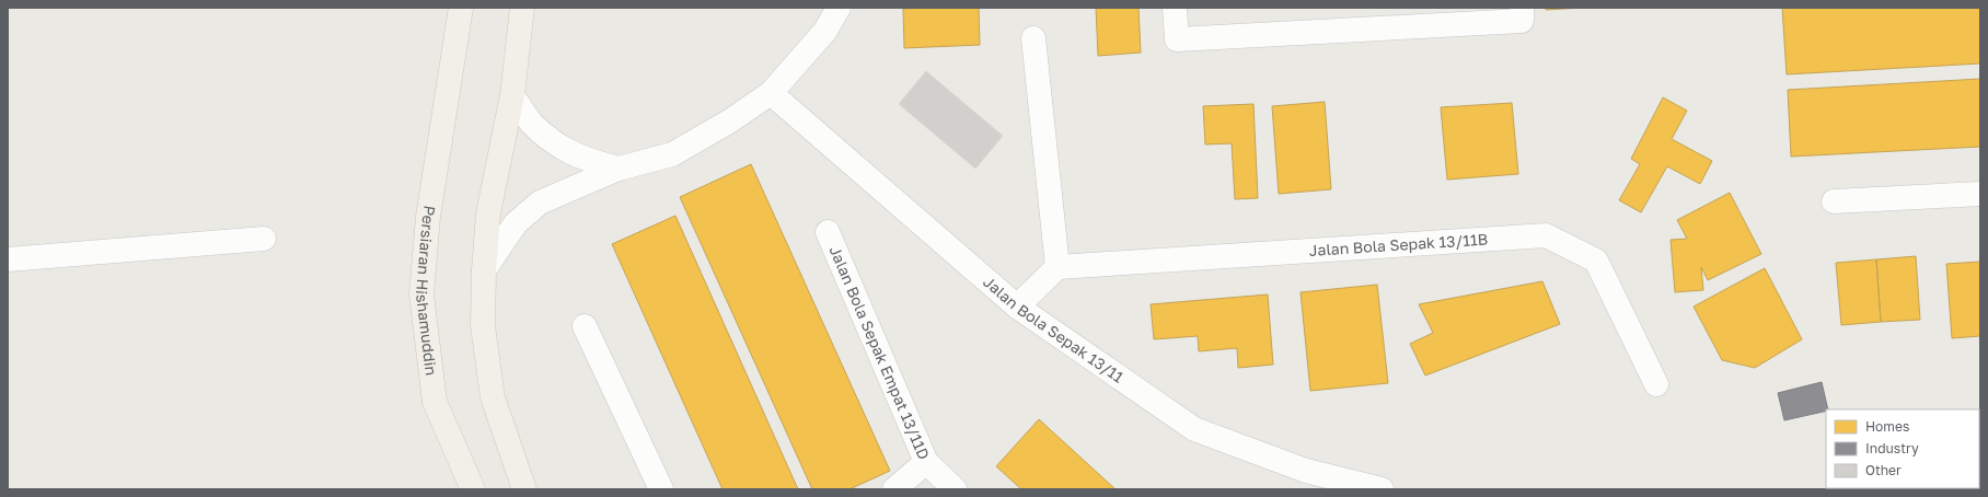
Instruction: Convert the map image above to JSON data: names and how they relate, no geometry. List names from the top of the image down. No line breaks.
{"streets":{"main road":["Persiaran Hishamuddin"],"street":["Jalan Bola Sepak 13/11B","Jalan Bola Sepak 13/11","Jalan Bola Sepak Empat 13/11D"]},"legend":["Homes","Industry","Other"]}
